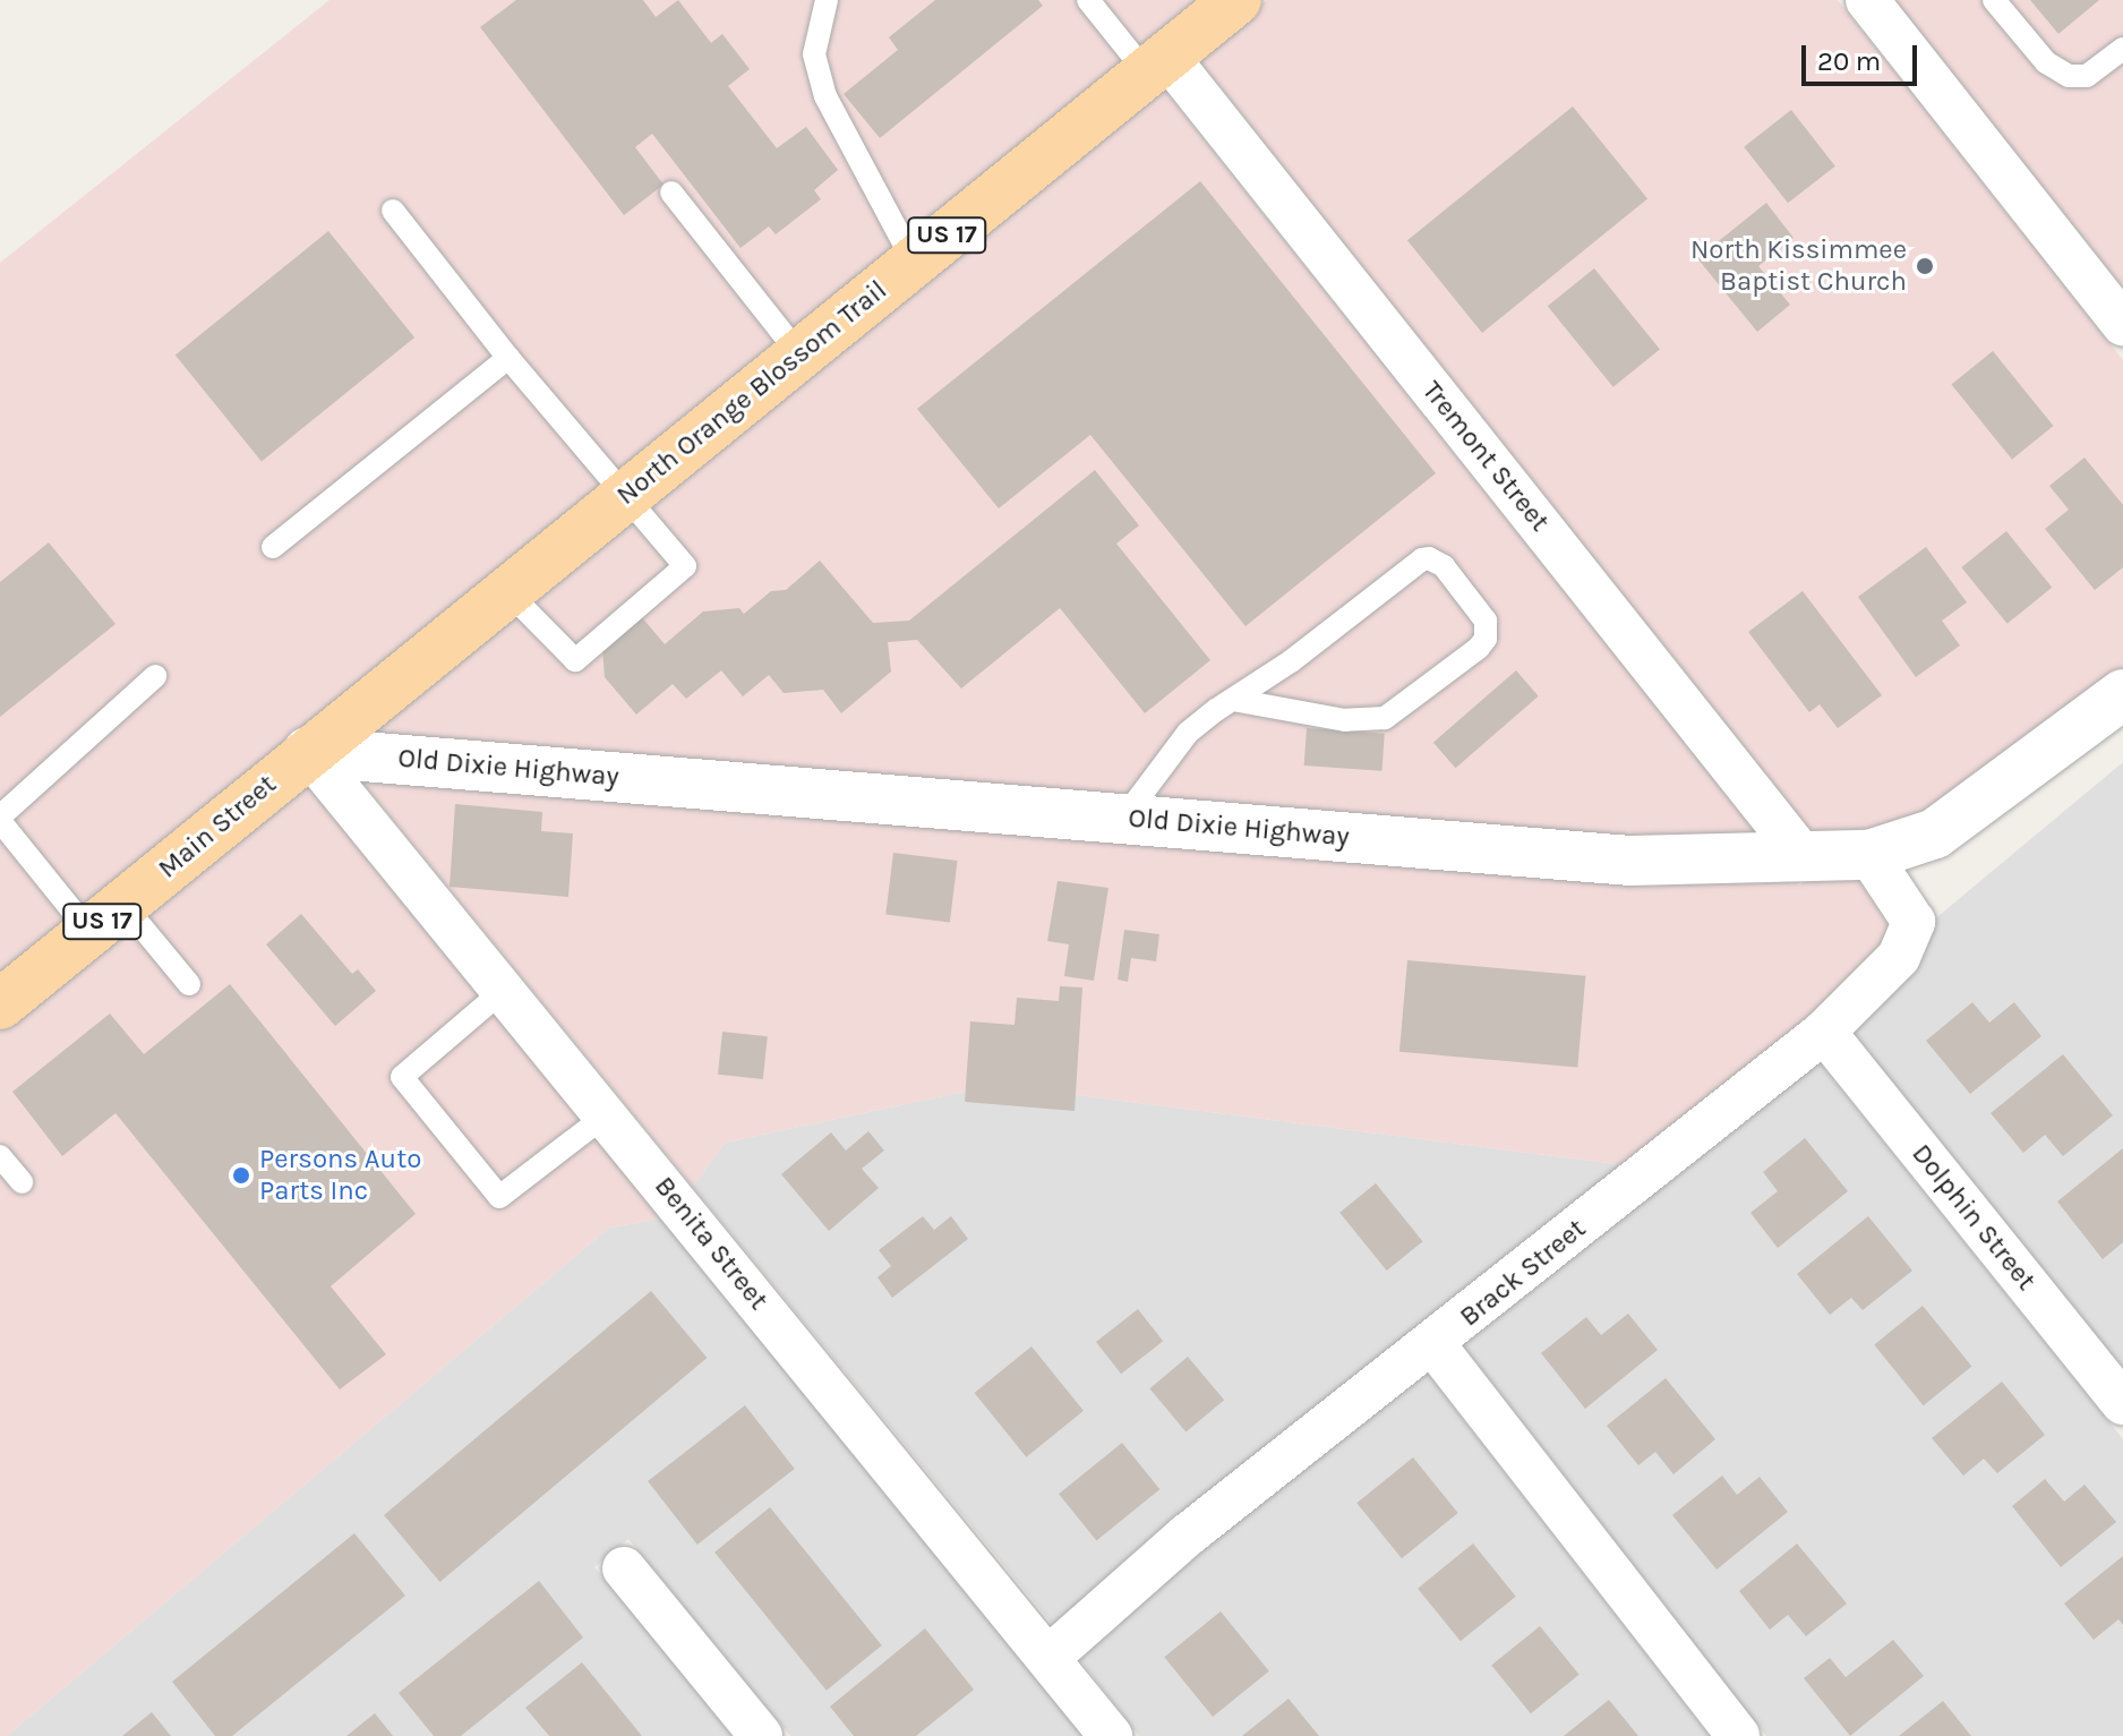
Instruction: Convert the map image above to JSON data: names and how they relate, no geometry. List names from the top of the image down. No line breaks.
{"streets":{"main road":["US 17","North Orange Blossom Trail","Main Street"],"street":["Tremont Street","Old Dixie Highway","Dolphin Street","Benita Street","Brack Street"]},"crossings":[["North Orange Blossom Trail","Tremont Street"],["North Orange Blossom Trail","Old Dixie Highway"],["North Orange Blossom Trail","Main Street"],["North Orange Blossom Trail","Benita Street"],["Tremont Street","Old Dixie Highway"],["Old Dixie Highway","Main Street"],["Old Dixie Highway","Benita Street"],["Old Dixie Highway","Brack Street"],["Main Street","Benita Street"],["Dolphin Street","Brack Street"],["Benita Street","Brack Street"]],"places":["North Kissimmee Baptist Church","Persons Auto Parts Inc"],"scale_bar":"20 m"}
